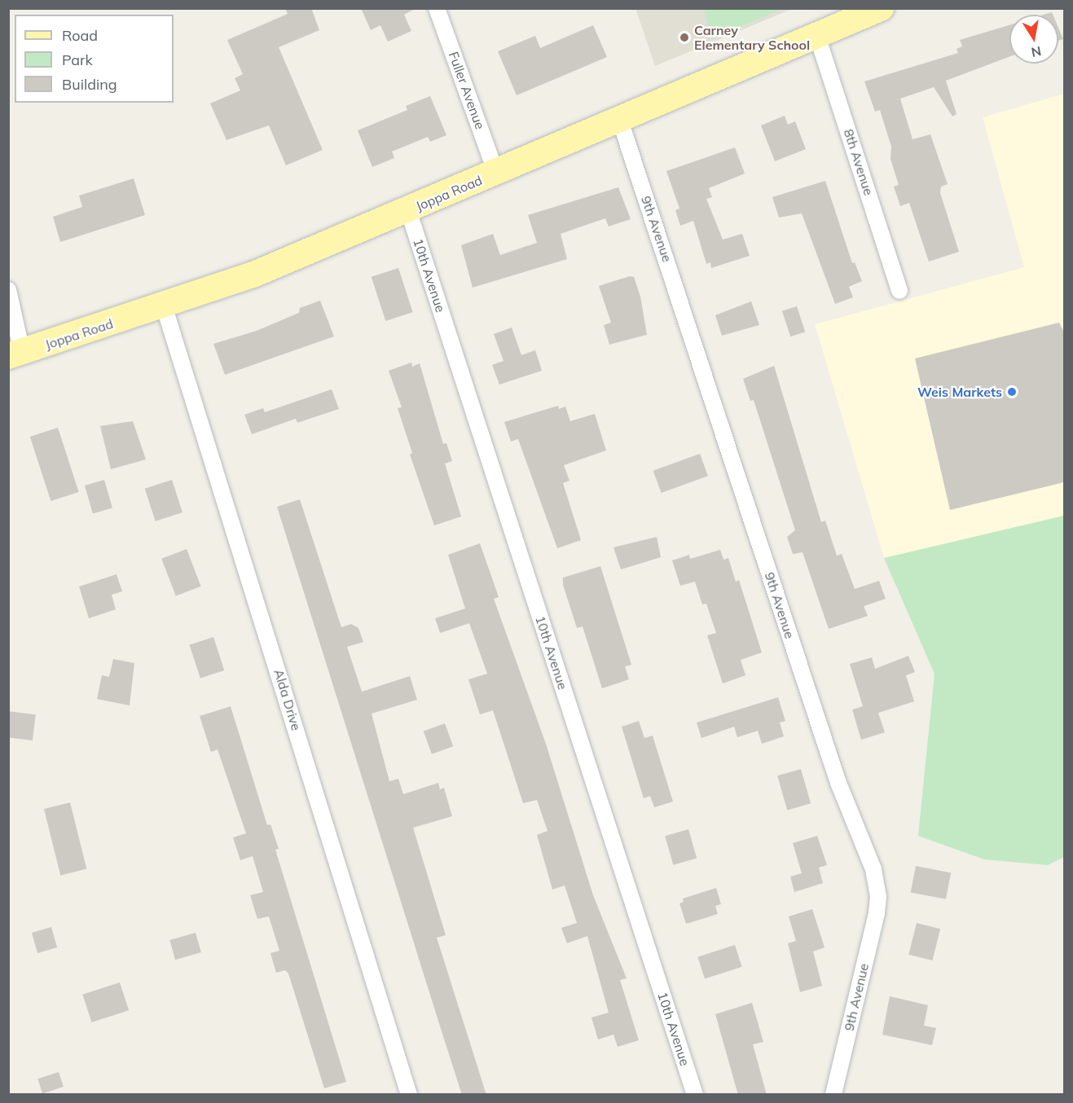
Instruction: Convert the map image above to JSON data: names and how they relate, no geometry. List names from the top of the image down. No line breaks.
{"streets":{"main road":["Joppa Road"],"street":["Fuller Avenue","8th Avenue","9th Avenue","10th Avenue","Alda Drive"]},"crossings":[["Fuller Avenue","Joppa Road"],["8th Avenue","Joppa Road"],["Joppa Road","9th Avenue"],["Joppa Road","10th Avenue"],["Joppa Road","Alda Drive"]],"places":["Carney Elementary School","Weis Markets"],"legend":["Road","Park","Building"],"north":"bottom"}
